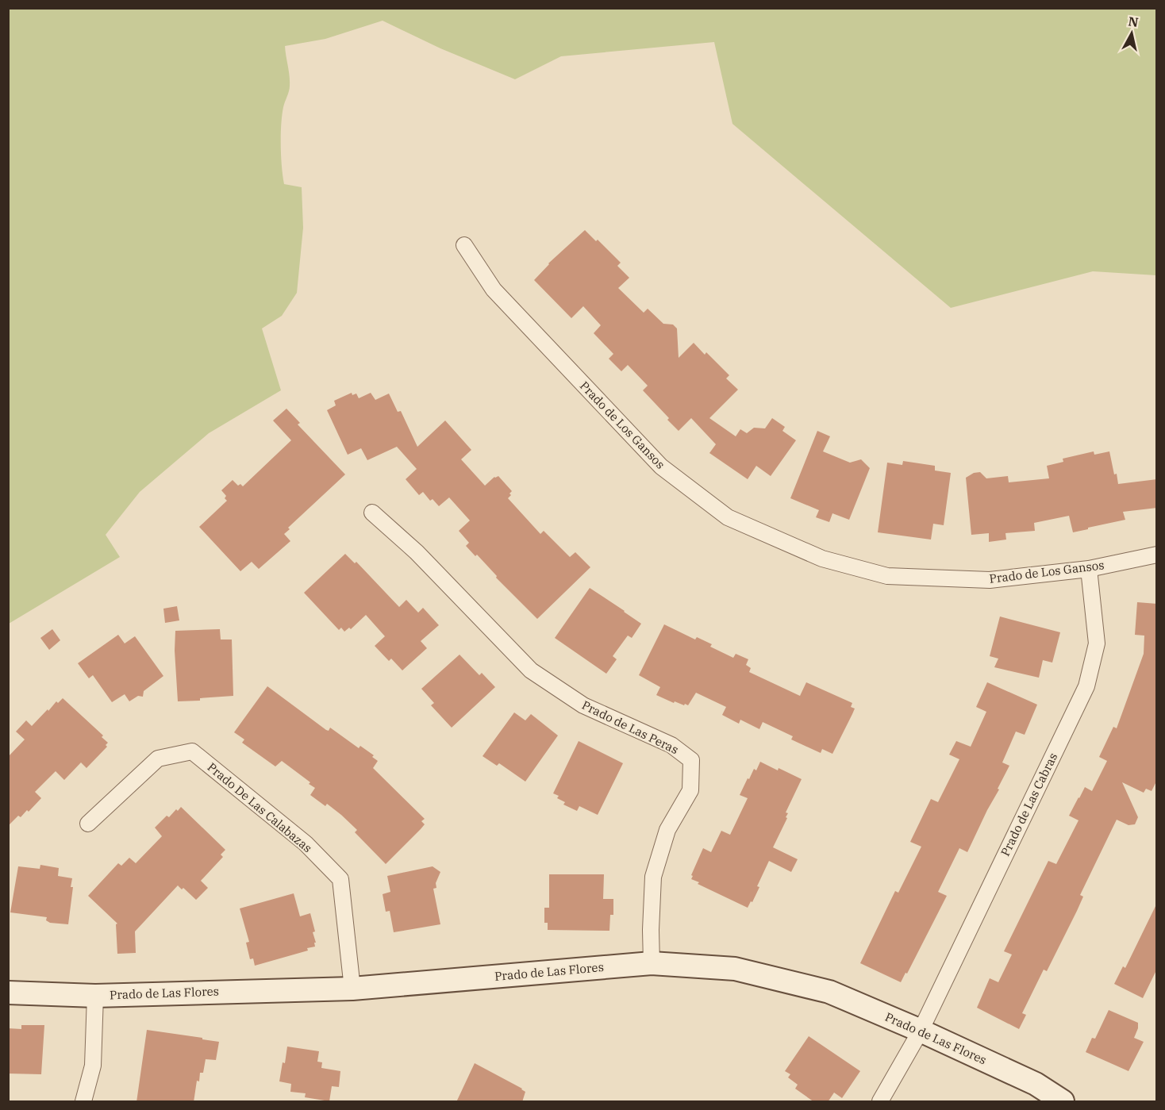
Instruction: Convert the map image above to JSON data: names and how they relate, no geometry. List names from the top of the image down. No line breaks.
{"streets":{"street":["Prado de Los Gansos","Prado de Las Peras","Prado de Las Cabras","Prado De Las Calabazas","Prado de Las Flores"]},"crossings":[["Prado de Los Gansos","Prado de Las Cabras"],["Prado de Las Peras","Prado de Las Flores"],["Prado de Las Cabras","Prado de Las Flores"],["Prado De Las Calabazas","Prado de Las Flores"]],"north":"top"}
